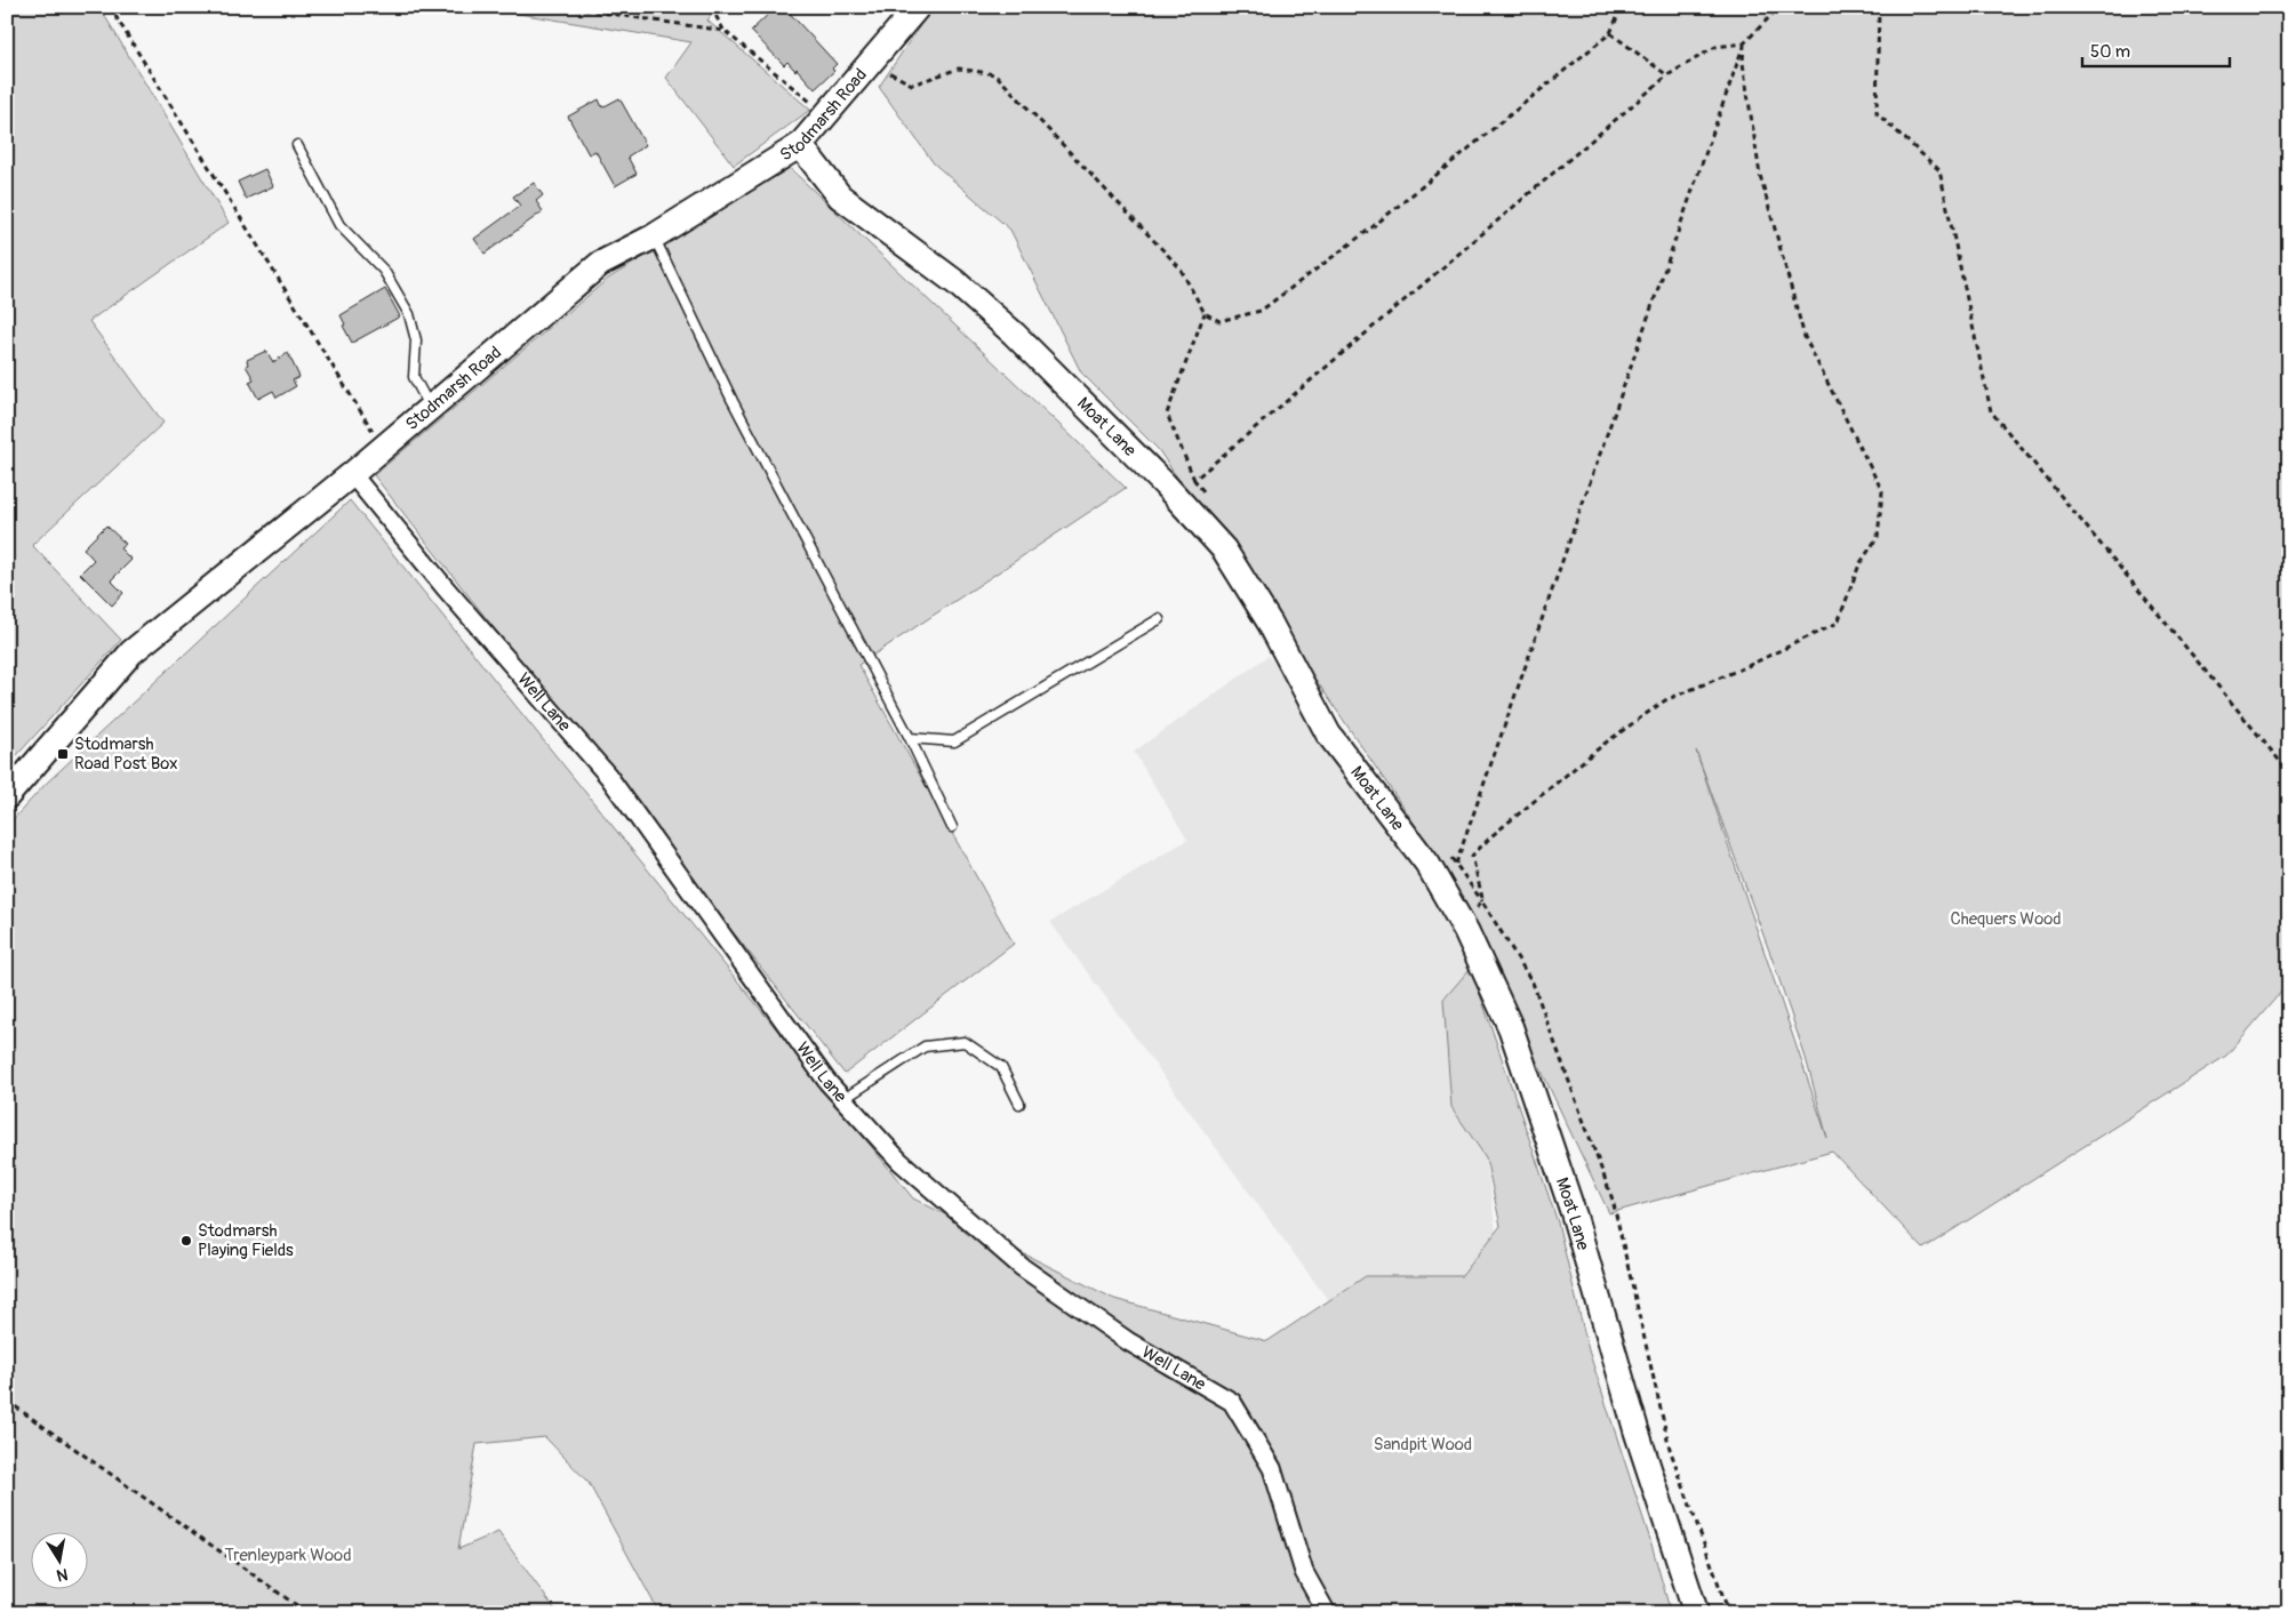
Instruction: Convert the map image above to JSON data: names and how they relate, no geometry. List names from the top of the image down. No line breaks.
{"streets":{"street":["Stodmarsh Road","Moat Lane","Well Lane"]},"crossings":[["Stodmarsh Road","Moat Lane"],["Stodmarsh Road","Well Lane"]],"parks":["Chequers Wood","Sandpit Wood","Trenleypark Wood"],"places":{"transit":["Stodmarsh Road Post Box"],"other":["Stodmarsh Playing Fields"]},"scale_bar":"50 m","north":"bottom"}
